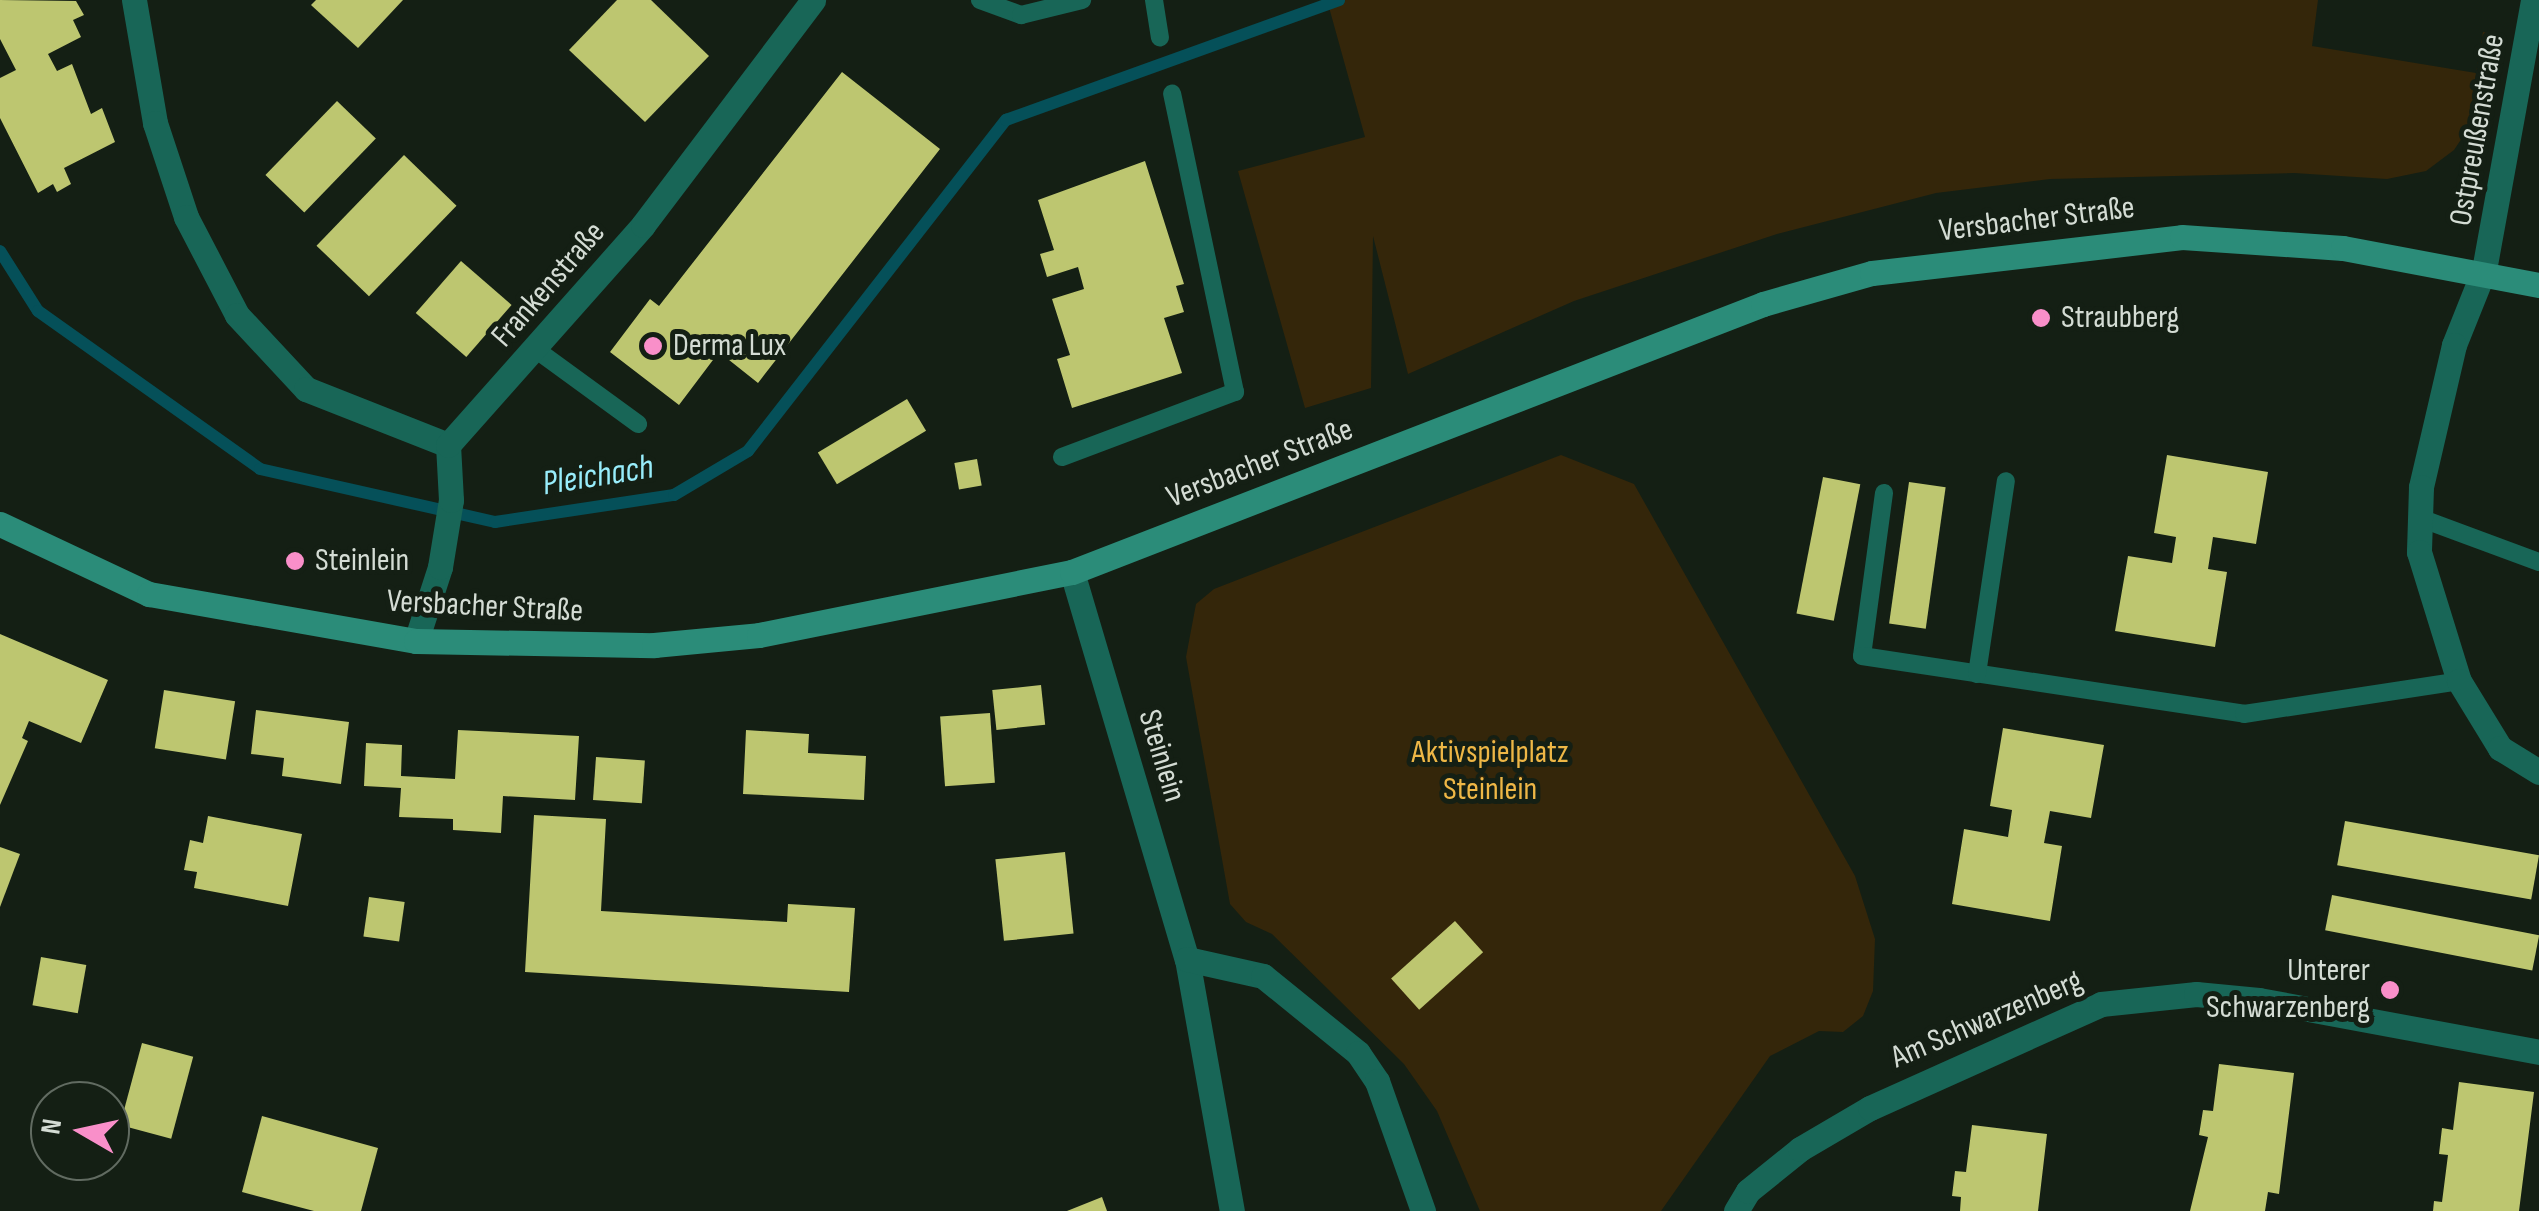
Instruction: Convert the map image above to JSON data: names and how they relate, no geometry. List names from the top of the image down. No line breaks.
{"streets":{"main road":["Versbacher Straße"],"street":["Ostpreußenstraße","Frankenstraße","Steinlein","Am Schwarzenberg"]},"crossings":[["Ostpreußenstraße","Versbacher Straße"],["Versbacher Straße","Steinlein"]],"water":["Pleichach"],"parks":["Aktivspielplatz Steinlein"],"places":["Straubberg","Derma Lux","Steinlein","Unterer Schwarzenberg"],"north":"left"}
